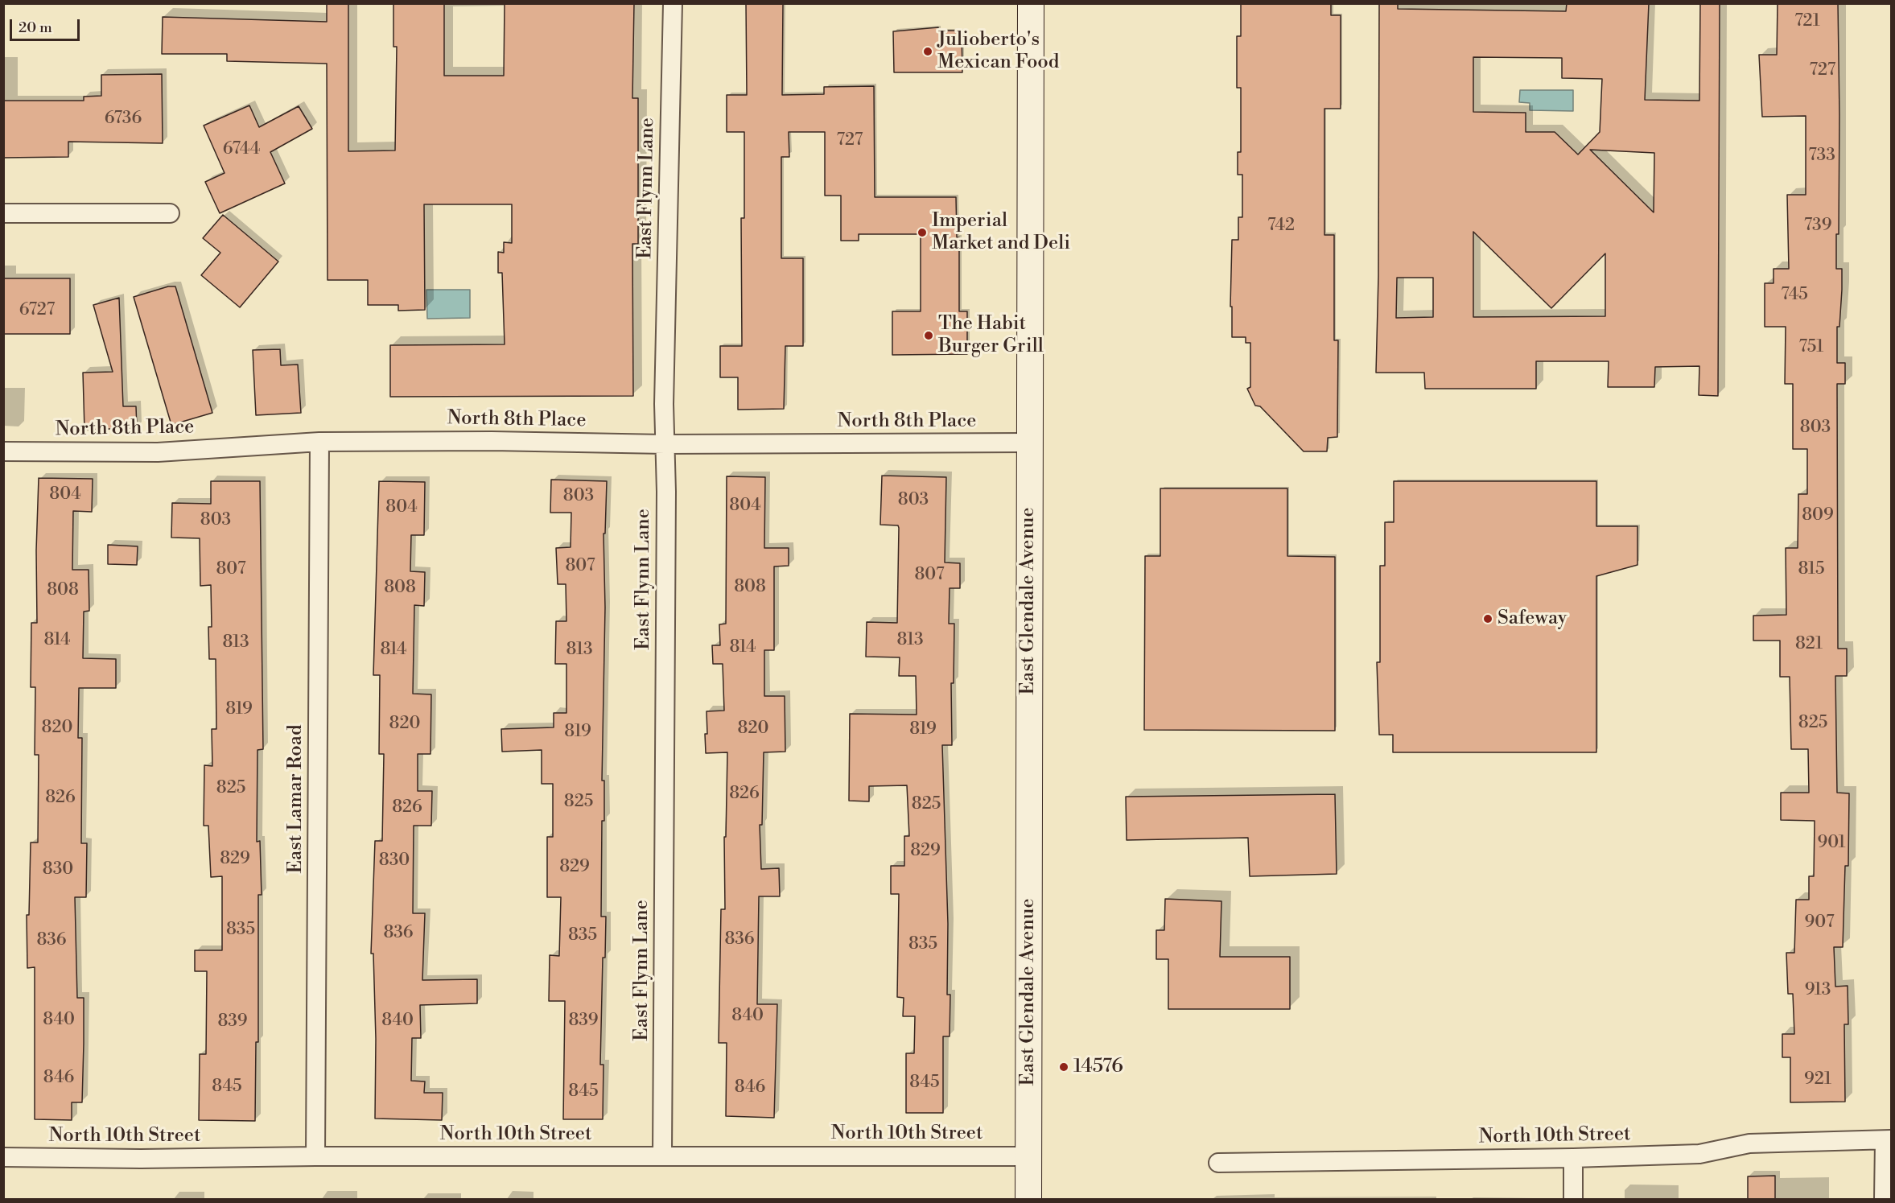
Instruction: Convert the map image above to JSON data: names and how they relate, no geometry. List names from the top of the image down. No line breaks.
{"streets":{"main road":["East Glendale Avenue"],"street":["East Flynn Lane","North 8th Place","East Lamar Road","North 10th Street"]},"crossings":[["East Flynn Lane","North 8th Place"],["East Flynn Lane","North 10th Street"],["North 8th Place","East Glendale Avenue"],["North 8th Place","East Lamar Road"],["East Glendale Avenue","North 10th Street"],["East Lamar Road","North 10th Street"]],"places":["Julioberto's Mexican Food","Imperial Market and Deli","The Habit Burger Grill","Safeway","14576"],"house_numbers":["721","727","6736","727","6744","733","742","739","745","6727","751","803","804","803","803","804","804","809","803","807","807","815","807","808","808","808","814","813","813","821","814","814","813","819","825","820","820","820","819","819","825","826","826","825","825","826","901","829","829","830","829","830","907","835","836","835","836","836","835","913","840","840","840","839","839","846","921","845","845","846","845"],"scale_bar":"20 m"}
